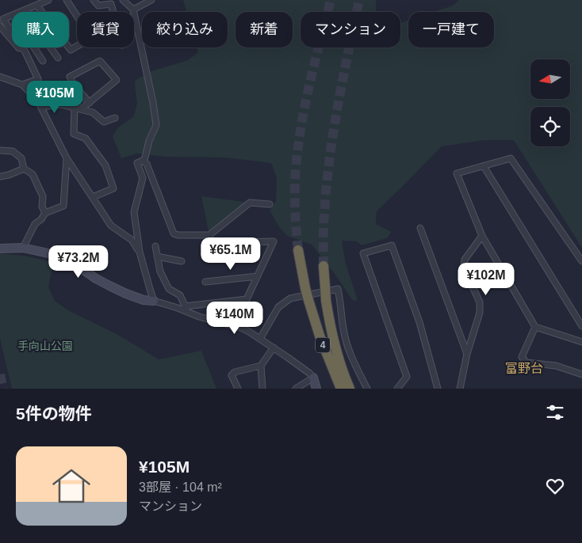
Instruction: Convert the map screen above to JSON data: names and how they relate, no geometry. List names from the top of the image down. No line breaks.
{"streets":{"highway":["4"]},"districts":["富野台"],"parks":["手向山公園"],"north":"left","page":{"chip":["購入","賃貸","絞り込み","新着","マンション","一戸建て"],"price":["¥105M","¥65.1M","¥73.2M","¥102M","¥140M"],"heading":"5件の物件","list":[{"name":"¥105M","note":"3部屋 · 104 m² · マンション"}]}}
